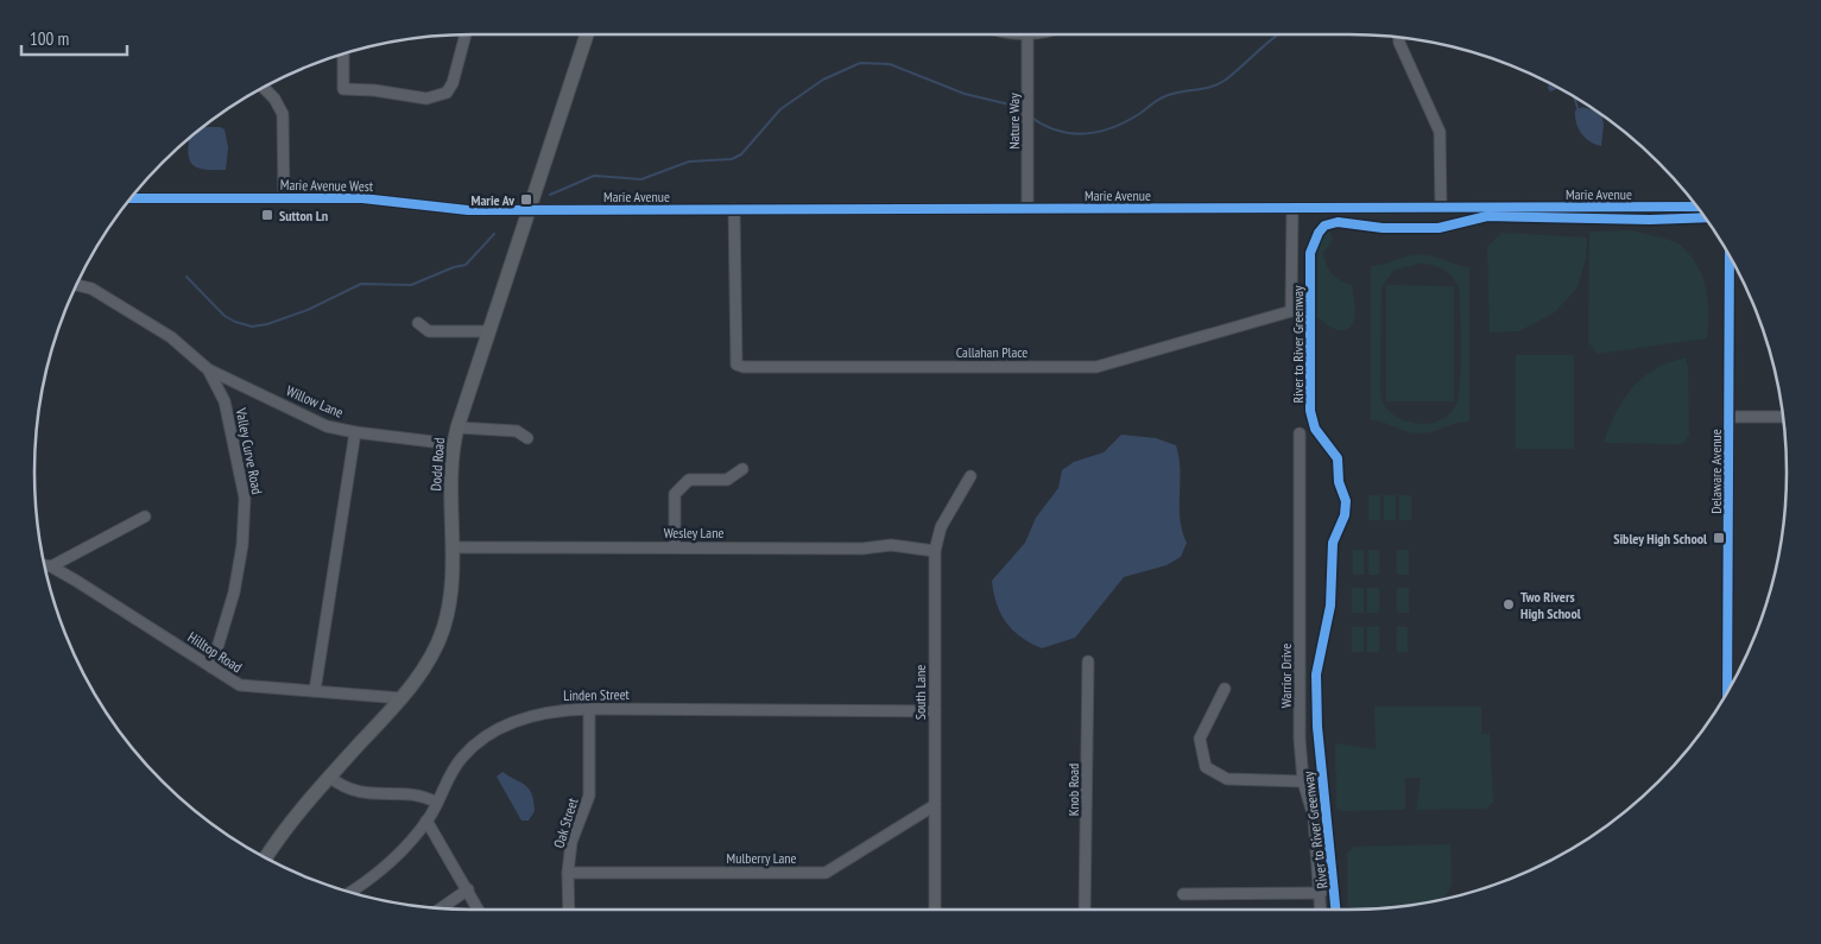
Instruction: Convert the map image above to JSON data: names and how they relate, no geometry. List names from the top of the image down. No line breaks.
{"streets":{"main road":["Dodd Road"],"street":["Nature Way","Marie Avenue West","Marie Avenue","Callahan Place","Willow Lane","Valley Curve Road","Delaware Avenue","Wesley Lane","Hilltop Road","Warrior Drive","South Lane","Linden Street","Knob Road","Oak Street","Mulberry Lane"],"cycle path":["River to River Greenway"]},"crossings":[["Nature Way","Marie Avenue"],["Marie Avenue West","Marie Avenue"],["Marie Avenue West","Dodd Road"],["Marie Avenue","Callahan Place"],["Marie Avenue","Dodd Road"],["Willow Lane","Valley Curve Road"],["Willow Lane","Dodd Road"],["Valley Curve Road","Hilltop Road"],["Dodd Road","Wesley Lane"],["Dodd Road","Hilltop Road"],["Wesley Lane","South Lane"],["South Lane","Linden Street"],["South Lane","Mulberry Lane"],["Linden Street","Oak Street"],["Oak Street","Mulberry Lane"]],"places":{"transit":["Marie Av","Sutton Ln","Sibley High School"],"other":["Two Rivers High School"]},"scale_bar":"100 m"}
